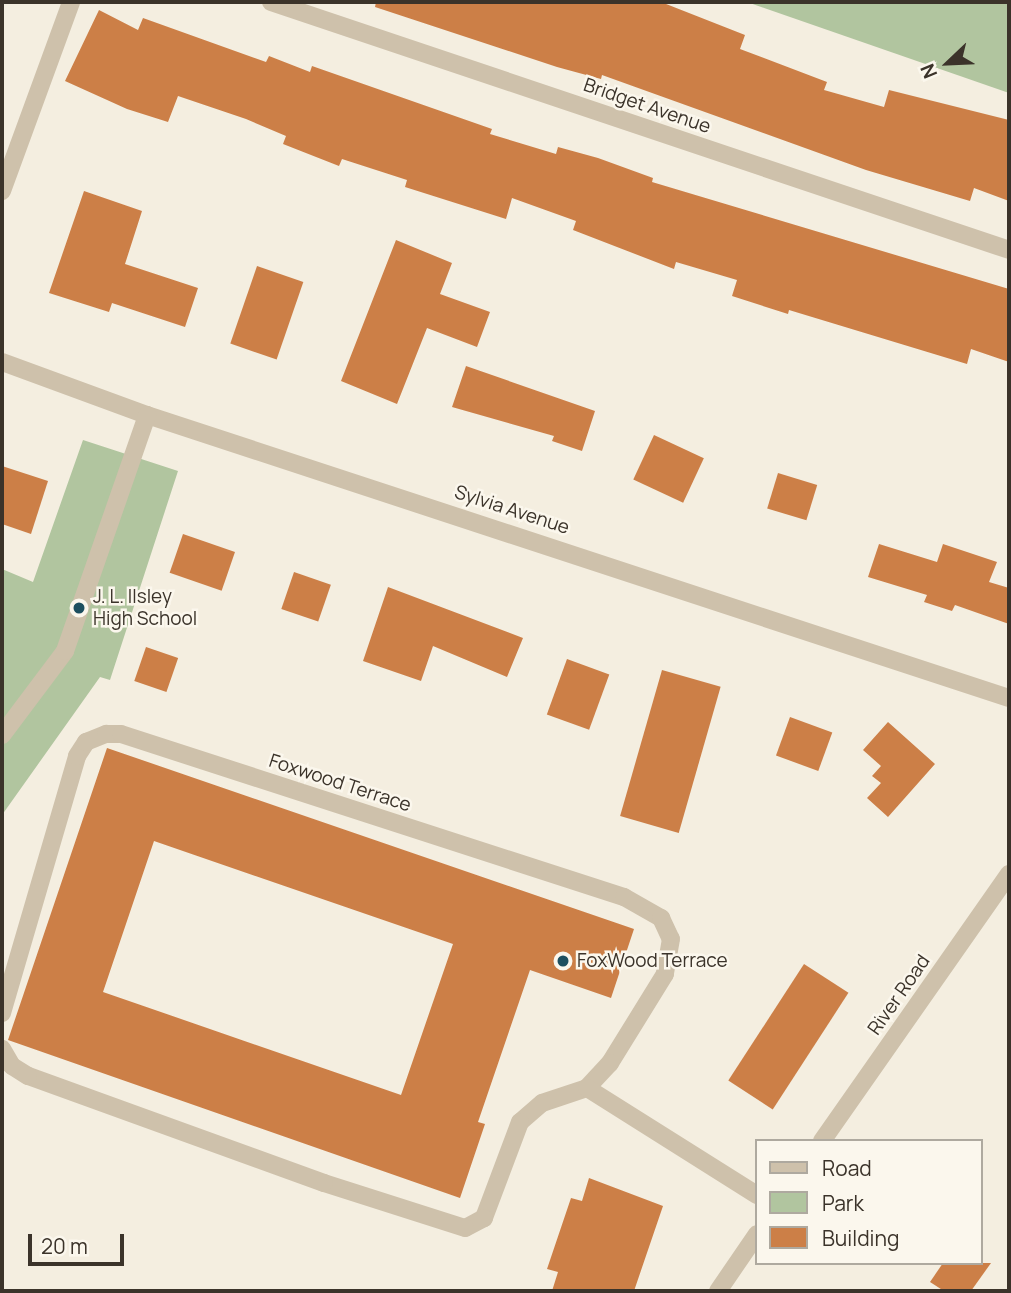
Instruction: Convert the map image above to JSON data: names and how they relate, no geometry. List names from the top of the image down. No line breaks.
{"streets":{"street":["Bridget Avenue","Sylvia Avenue","Foxwood Terrace","River Road"]},"places":["J. L. Ilsley High School","FoxWood Terrace"],"legend":["Road","Park","Building"],"scale_bar":"20 m","north":"bottom left"}
